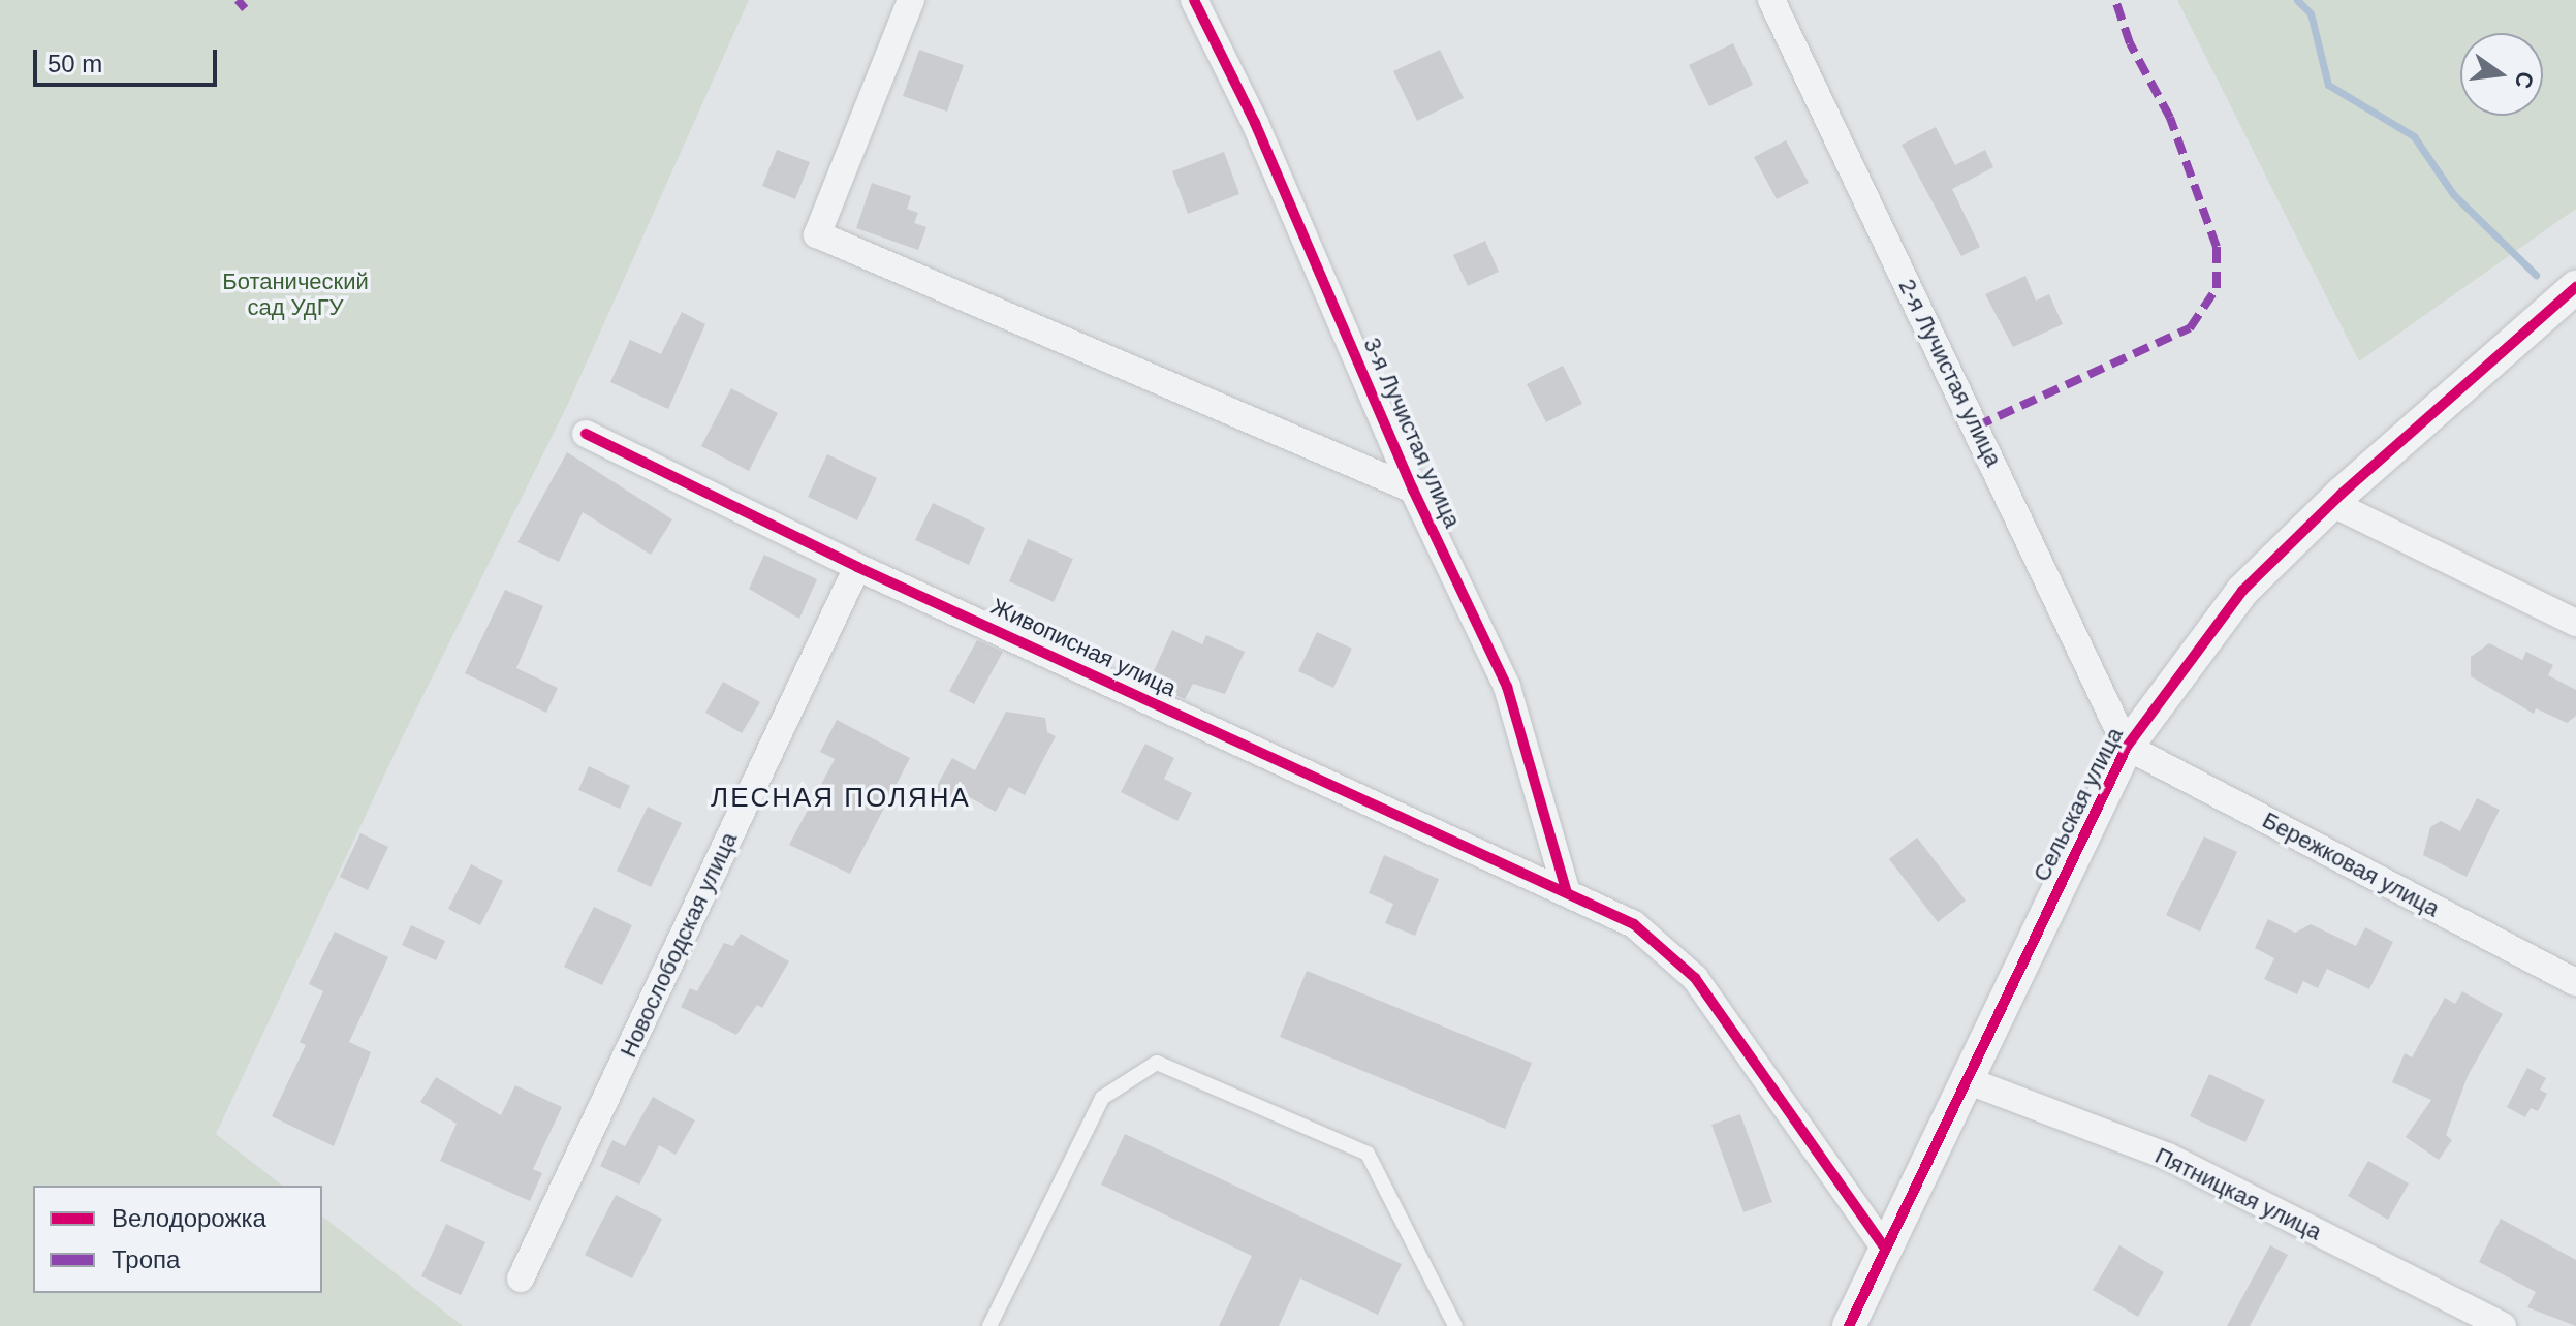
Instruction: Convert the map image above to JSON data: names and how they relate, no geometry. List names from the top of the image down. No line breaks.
{"streets":{"street":["2-я Лучистая улица","3-я Лучистая улица","Живописная улица","Сельская улица","Бережковая улица","Новослободская улица","Пятницкая улица"]},"crossings":[["2-я Лучистая улица","Сельская улица"],["2-я Лучистая улица","Бережковая улица"],["3-я Лучистая улица","Живописная улица"],["Живописная улица","Сельская улица"],["Живописная улица","Новослободская улица"],["Сельская улица","Бережковая улица"],["Сельская улица","Пятницкая улица"]],"districts":["ЛЕСНАЯ ПОЛЯНА"],"parks":["Ботанический сад УдГУ"],"legend":["Велодорожка","Тропа"],"scale_bar":"50 m","north":"right"}
